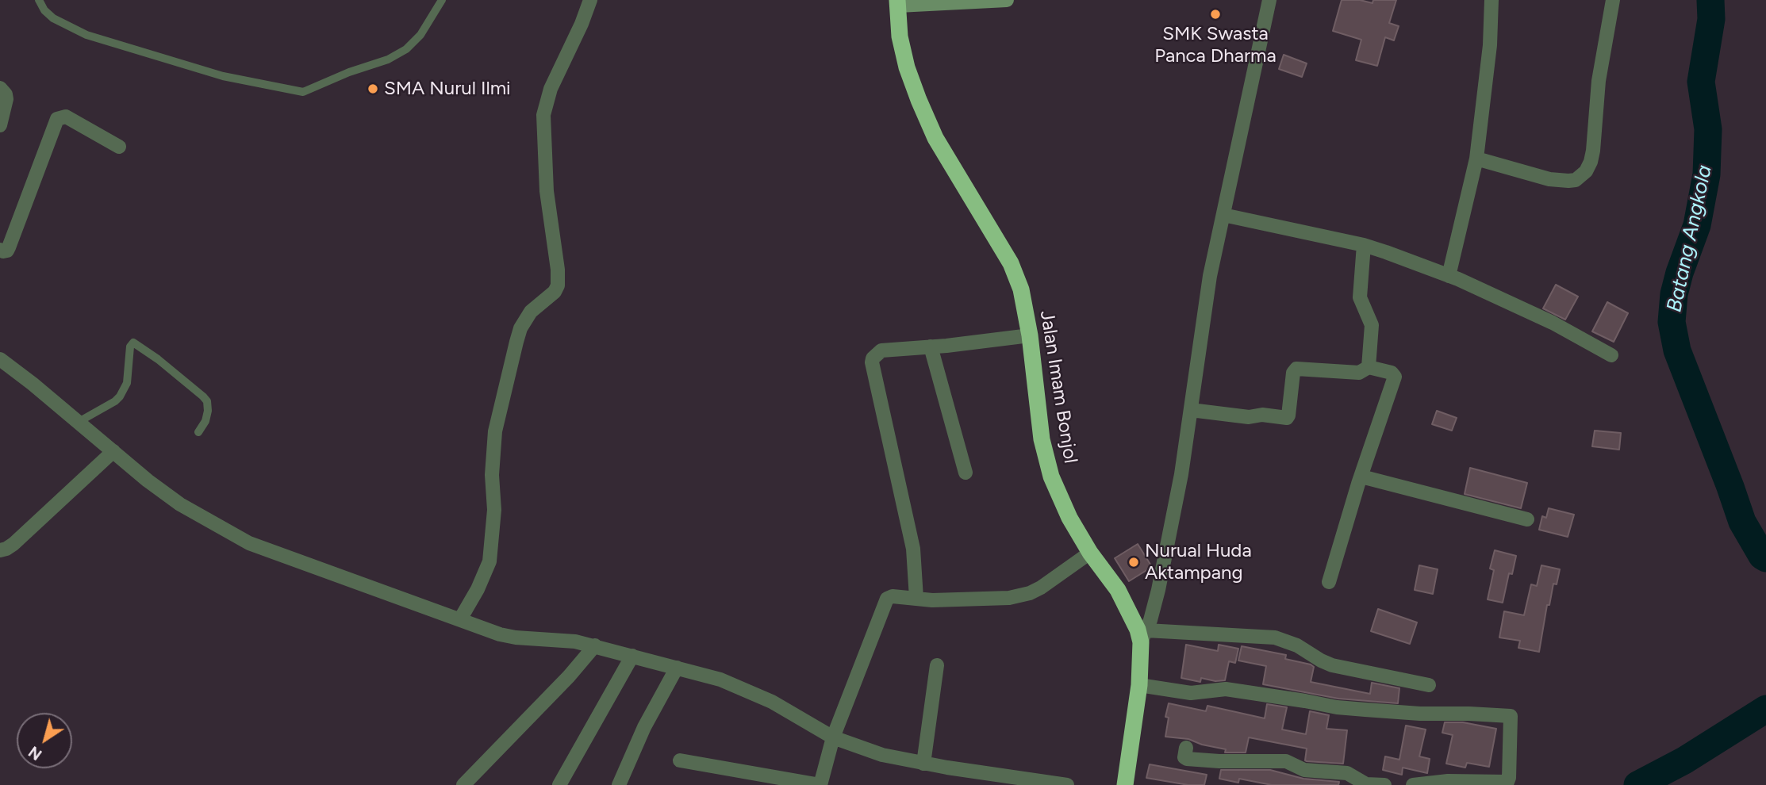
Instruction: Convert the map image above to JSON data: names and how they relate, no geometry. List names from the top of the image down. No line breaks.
{"streets":{"highway":["Jalan Imam Bonjol"]},"water":["Batang Angkola"],"places":["SMK Swasta Panca Dharma","SMA Nurul Ilmi","Nurual Huda Aktampang"],"north":"bottom left"}
